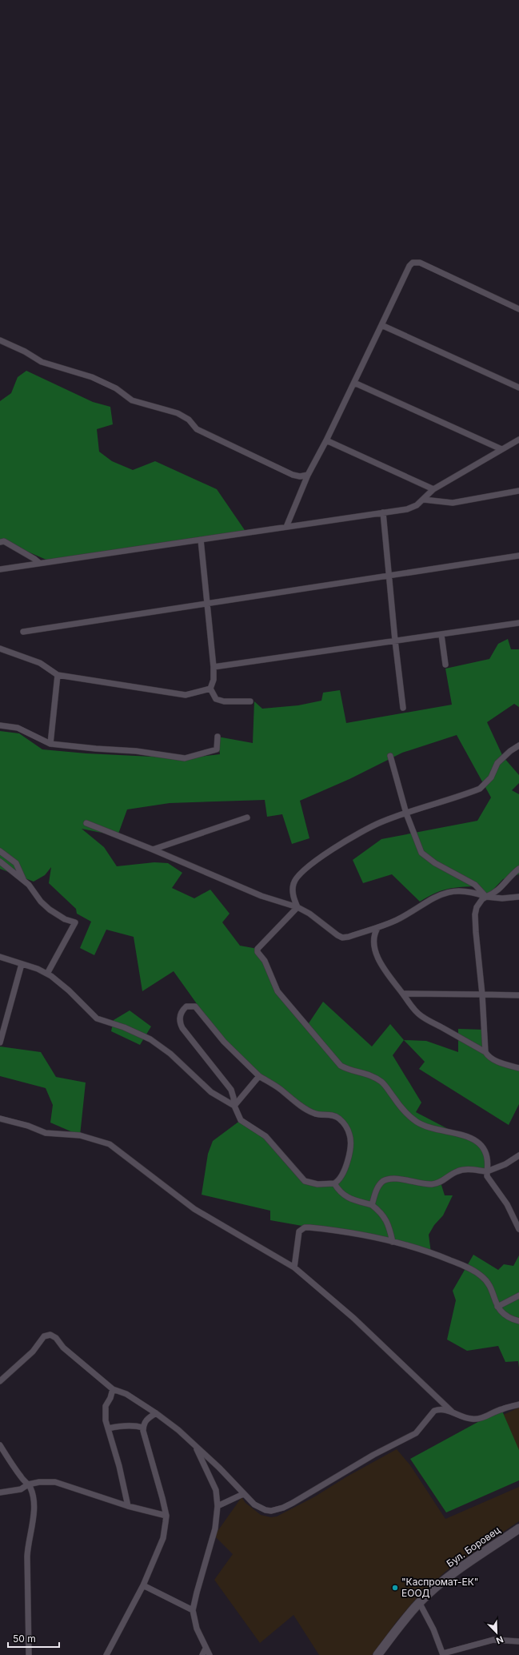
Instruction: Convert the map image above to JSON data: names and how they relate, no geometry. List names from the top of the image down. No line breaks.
{"streets":{"street":["Бул. Боровец"]},"places":["\"Каспромат-ЕК\" ЕООД"],"scale_bar":"50 m","north":"bottom right"}
